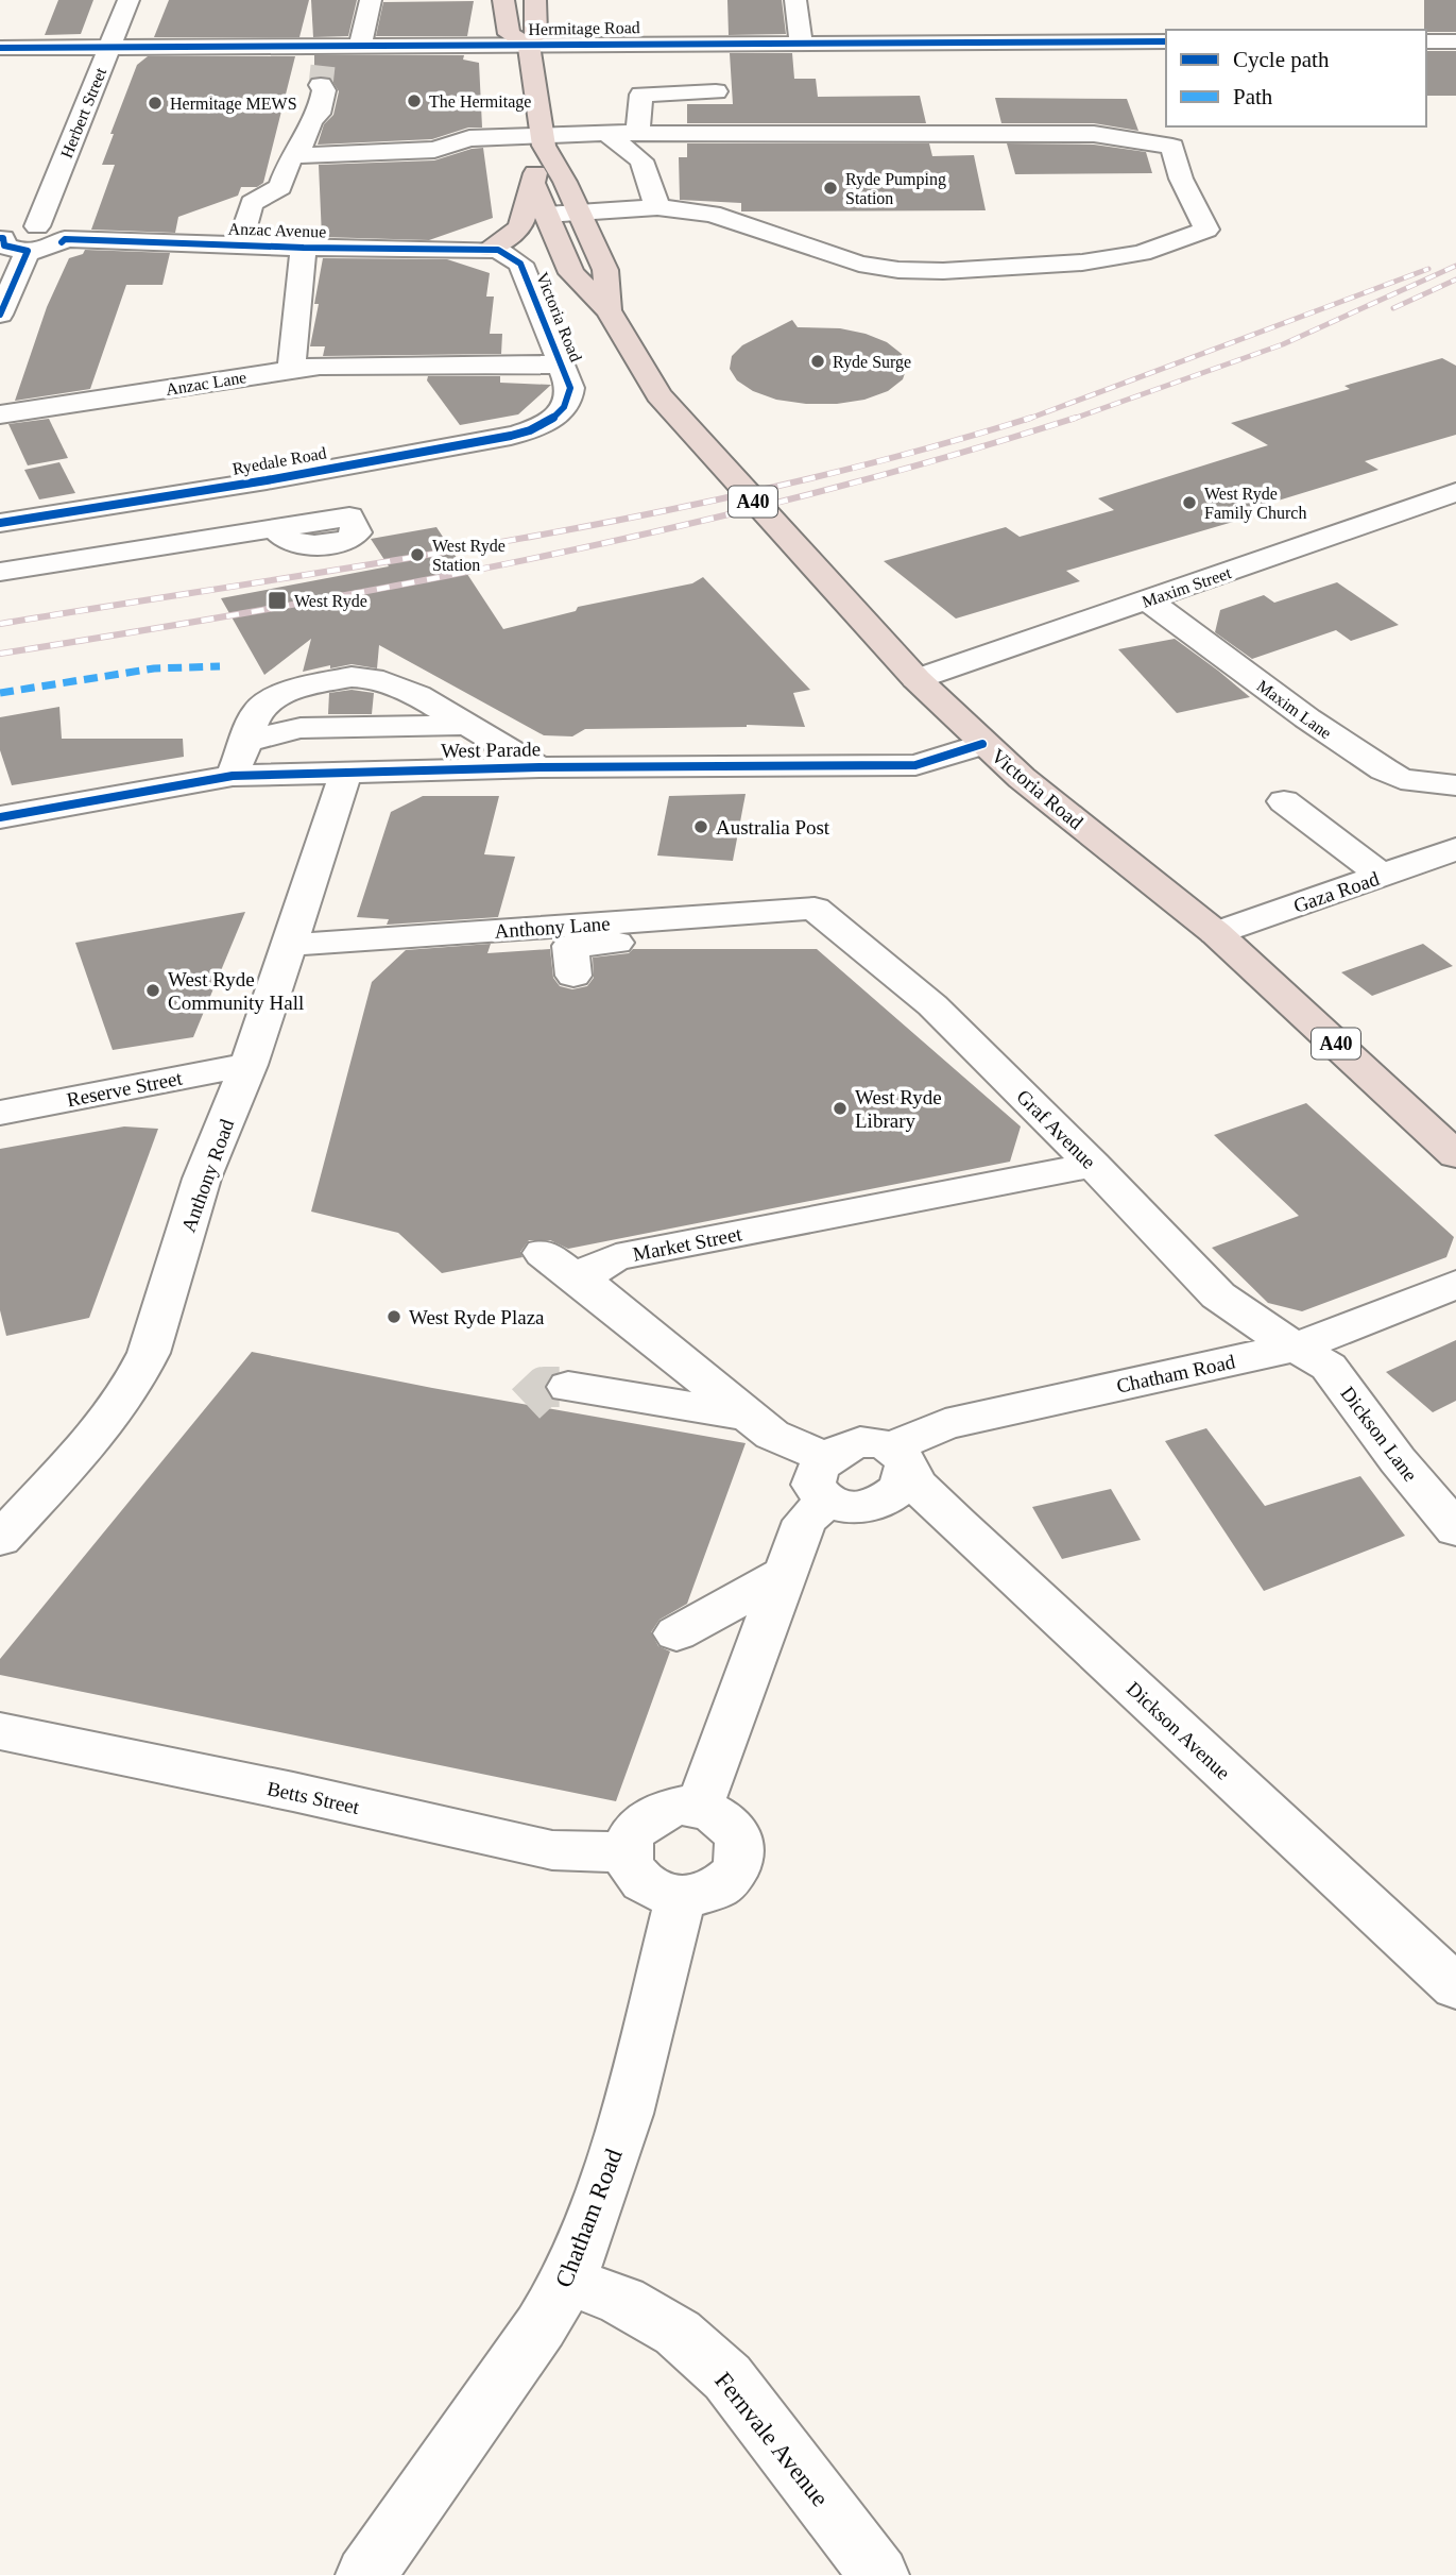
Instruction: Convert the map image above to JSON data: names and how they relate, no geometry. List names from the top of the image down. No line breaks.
{"streets":{"highway":["Victoria Road","A40"],"street":["Hermitage Road","Herbert Street","Anzac Avenue","Anzac Lane","Ryedale Road","Maxim Street","Maxim Lane","West Parade","Gaza Road","Anthony Lane","Reserve Street","Graf Avenue","Anthony Road","Market Street","Chatham Road","Dickson Lane","Dickson Avenue","Betts Street","Fernvale Avenue"]},"crossings":[["Hermitage Road","Herbert Street"],["Hermitage Road","Victoria Road"],["Anzac Avenue","Victoria Road"],["Victoria Road","Anzac Lane"],["Victoria Road","Ryedale Road"],["Victoria Road","Maxim Street"],["Victoria Road","West Parade"],["Victoria Road","Gaza Road"],["Maxim Street","Maxim Lane"],["West Parade","Anthony Road"],["Anthony Lane","Graf Avenue"],["Anthony Lane","Anthony Road"],["Reserve Street","Anthony Road"],["Graf Avenue","Market Street"],["Graf Avenue","Chatham Road"],["Graf Avenue","Dickson Lane"],["Chatham Road","Dickson Lane"],["Chatham Road","Dickson Avenue"],["Chatham Road","Betts Street"],["Chatham Road","Fernvale Avenue"]],"places":{"other":["The Hermitage","Hermitage MEWS","Ryde Pumping Station","Ryde Surge","West Ryde Family Church","West Ryde Station","Australia Post","West Ryde Community Hall","West Ryde Library","West Ryde Plaza"],"transit":["West Ryde"]},"legend":["Cycle path","Path"]}
